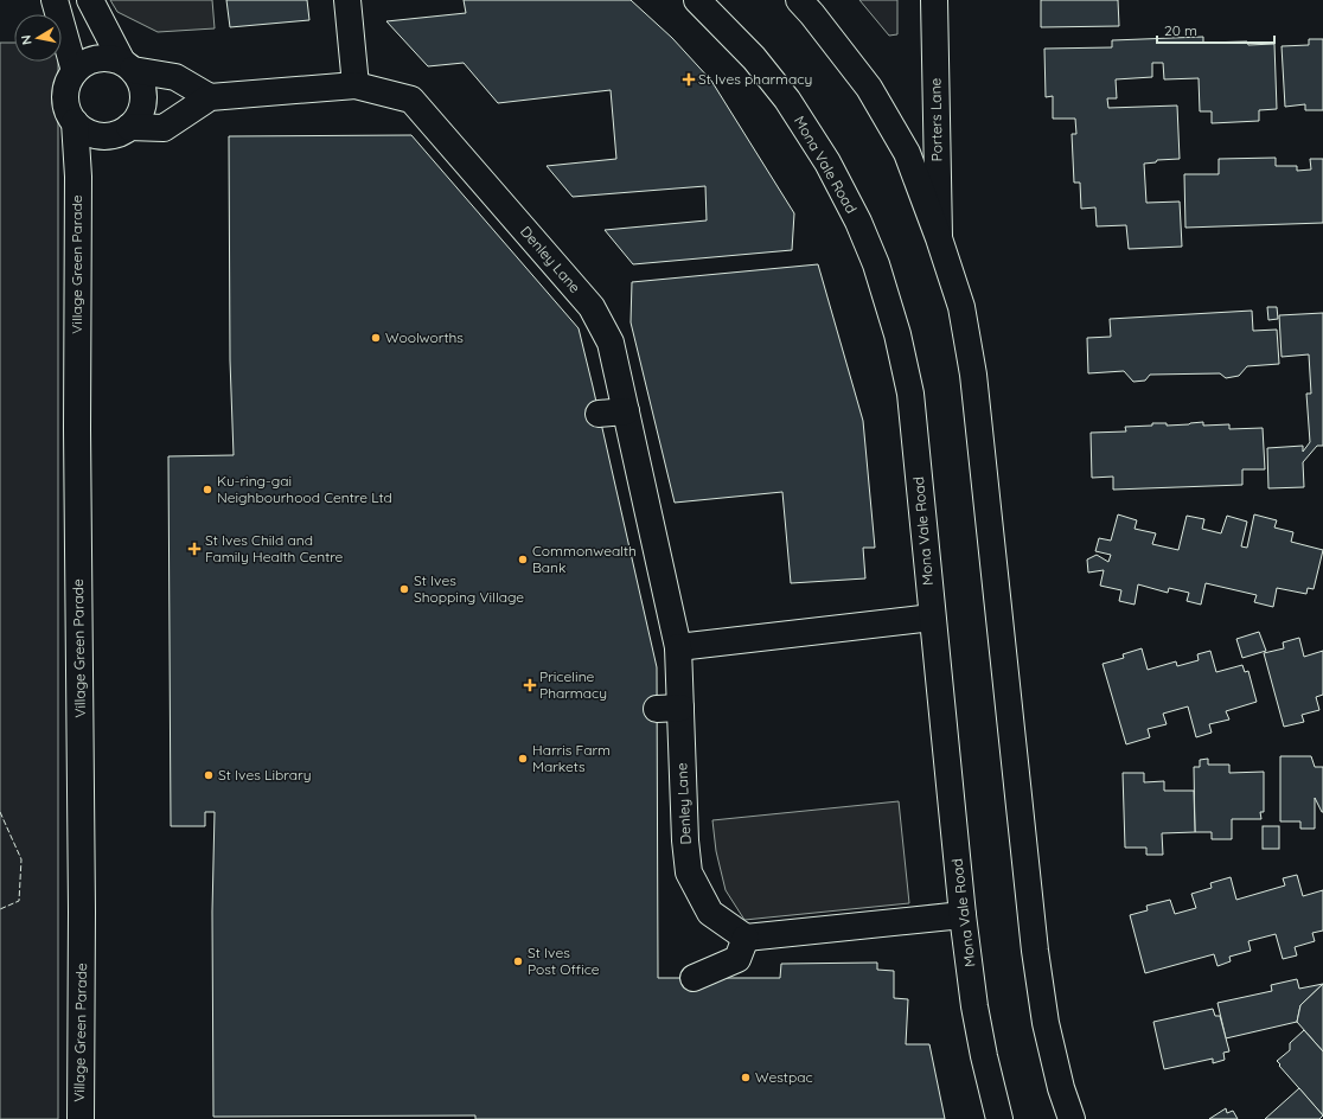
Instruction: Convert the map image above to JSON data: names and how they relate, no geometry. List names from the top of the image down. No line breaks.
{"streets":{"main road":["Porters Lane","Mona Vale Road","Denley Lane","Village Green Parade"]},"crossings":[["Denley Lane","Village Green Parade"]],"places":{"health":["St Ives pharmacy","St Ives Child and Family Health Centre","Priceline Pharmacy"],"other":["Woolworths","Ku-ring-gai Neighbourhood Centre Ltd","Commonwealth Bank","St Ives Shopping Village","Harris Farm Markets","St Ives Library","St Ives Post Office","Westpac"]},"scale_bar":"20 m","north":"left"}
